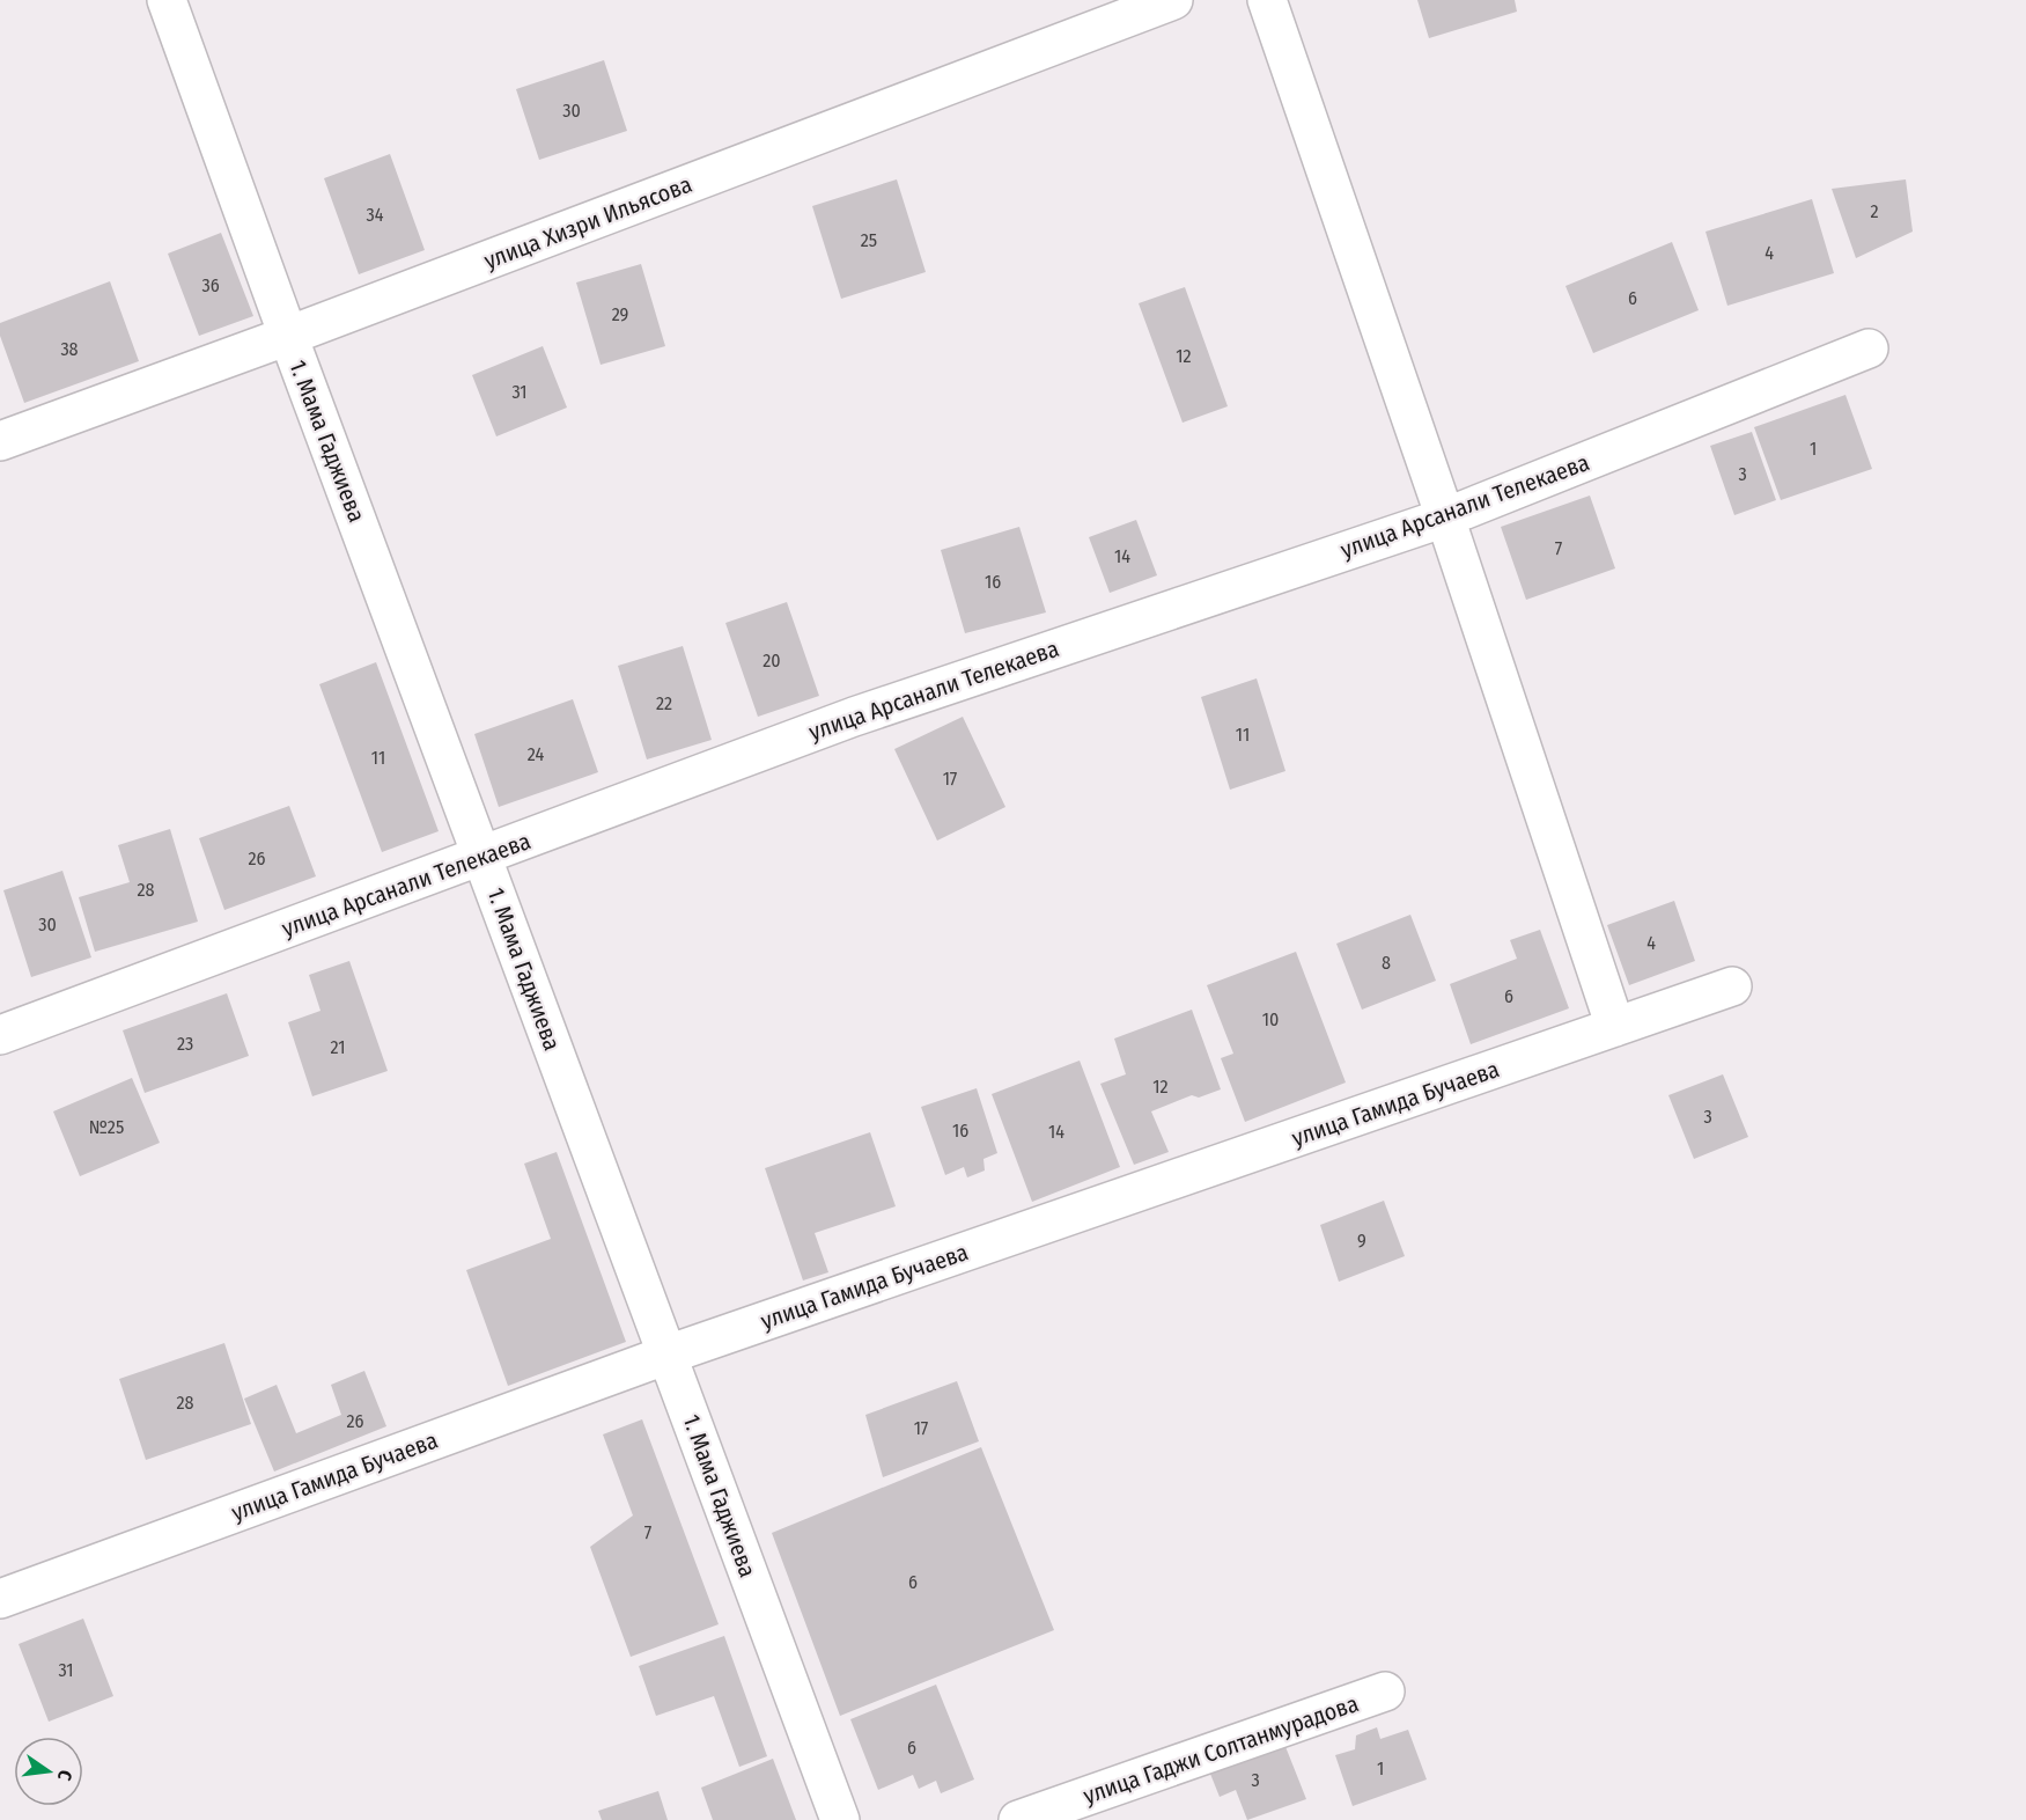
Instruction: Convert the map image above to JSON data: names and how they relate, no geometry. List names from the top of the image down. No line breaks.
{"streets":{"street":["улица Хизри Ильясова","1. Мама Гаджиева","улица Арсанали Телекаева","улица Гамида Бучаева","улица Гаджи Солтанмурадова"]},"crossings":[["улица Хизри Ильясова","1. Мама Гаджиева"],["1. Мама Гаджиева","улица Арсанали Телекаева"],["1. Мама Гаджиева","улица Гамида Бучаева"]],"house_numbers":["30","2","34","25","4","36","6","29","38","12","31","1","3","7","14","16","20","22","11","24","11","17","26","28","30","4","8","6","10","23","21","12","3","№25","16","14","9","28","26","17","7","6","31","6","1","3"],"north":"right"}
